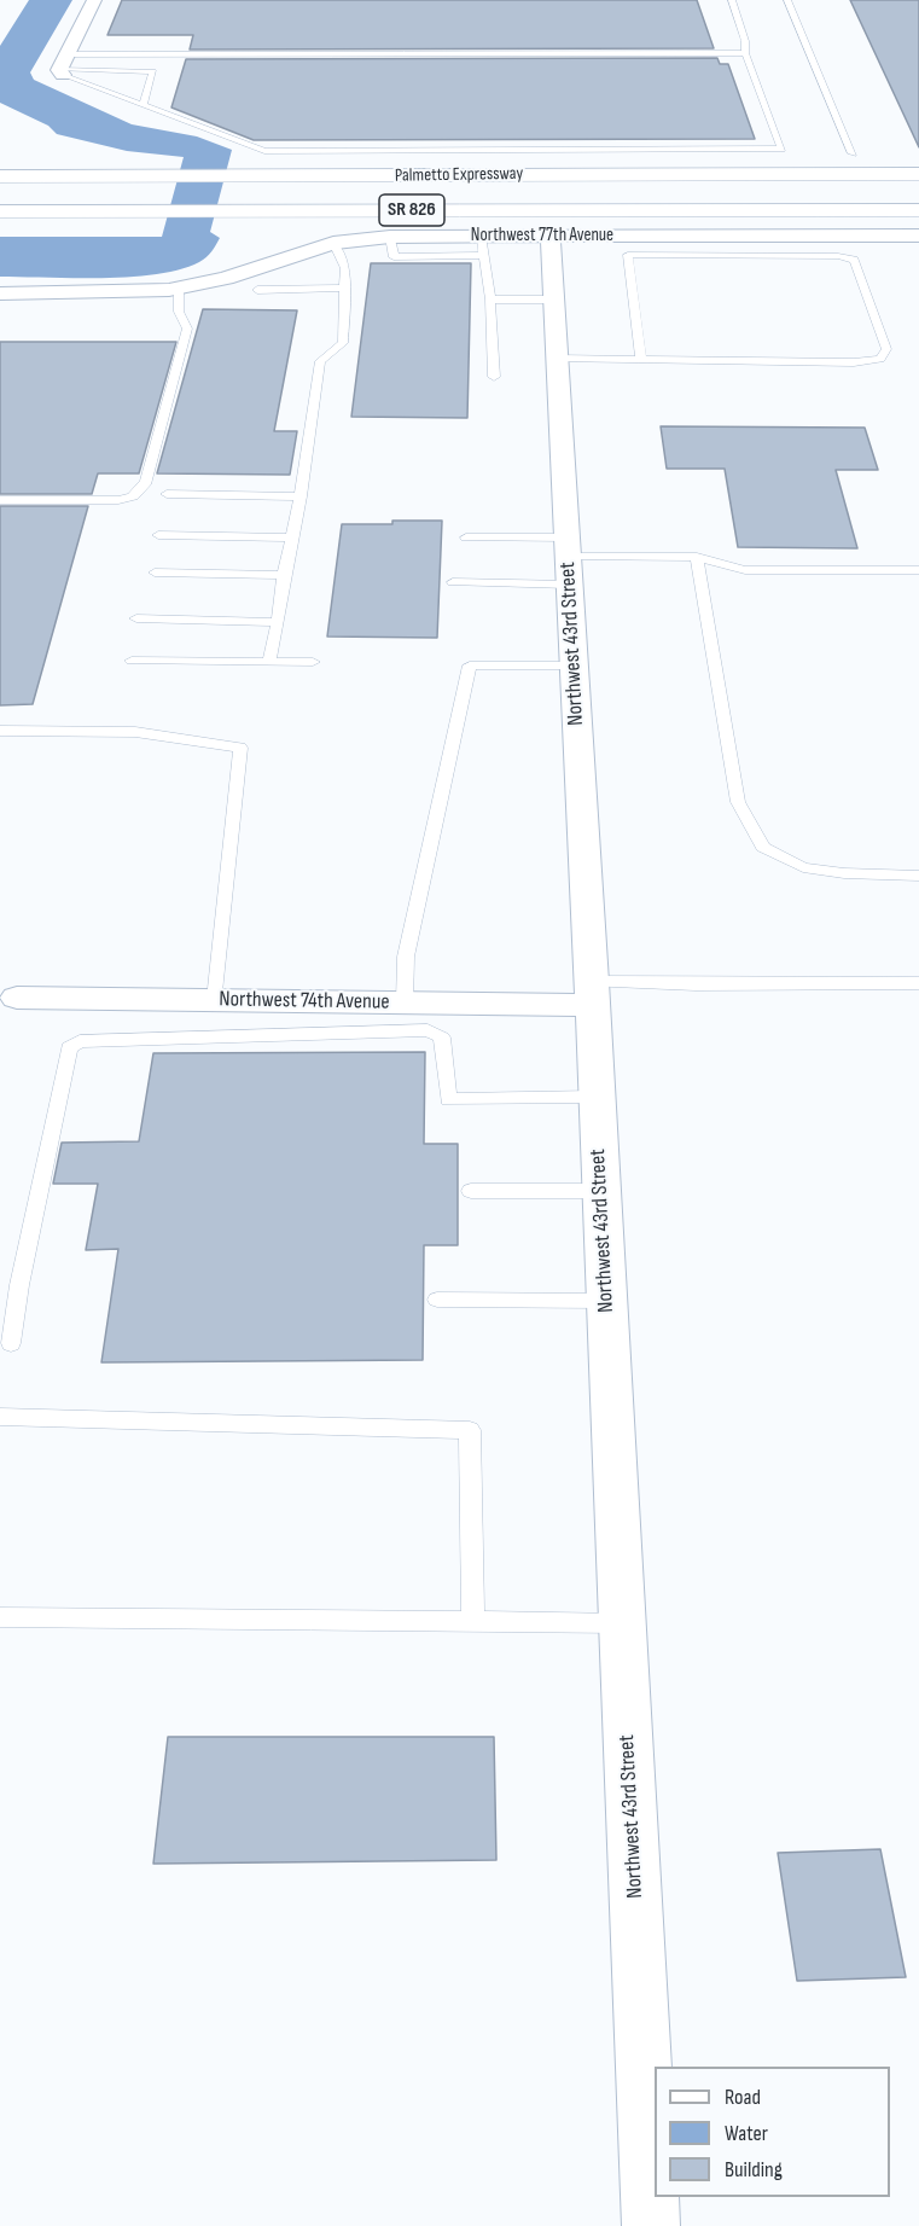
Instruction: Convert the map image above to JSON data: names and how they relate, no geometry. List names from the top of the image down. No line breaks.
{"streets":{"highway":["Palmetto Expressway","SR 826"],"street":["Northwest 77th Avenue","Northwest 43rd Street","Northwest 74th Avenue"]},"crossings":[["Northwest 77th Avenue","Northwest 43rd Street"],["Northwest 43rd Street","Northwest 74th Avenue"]],"legend":["Road","Water","Building"]}
